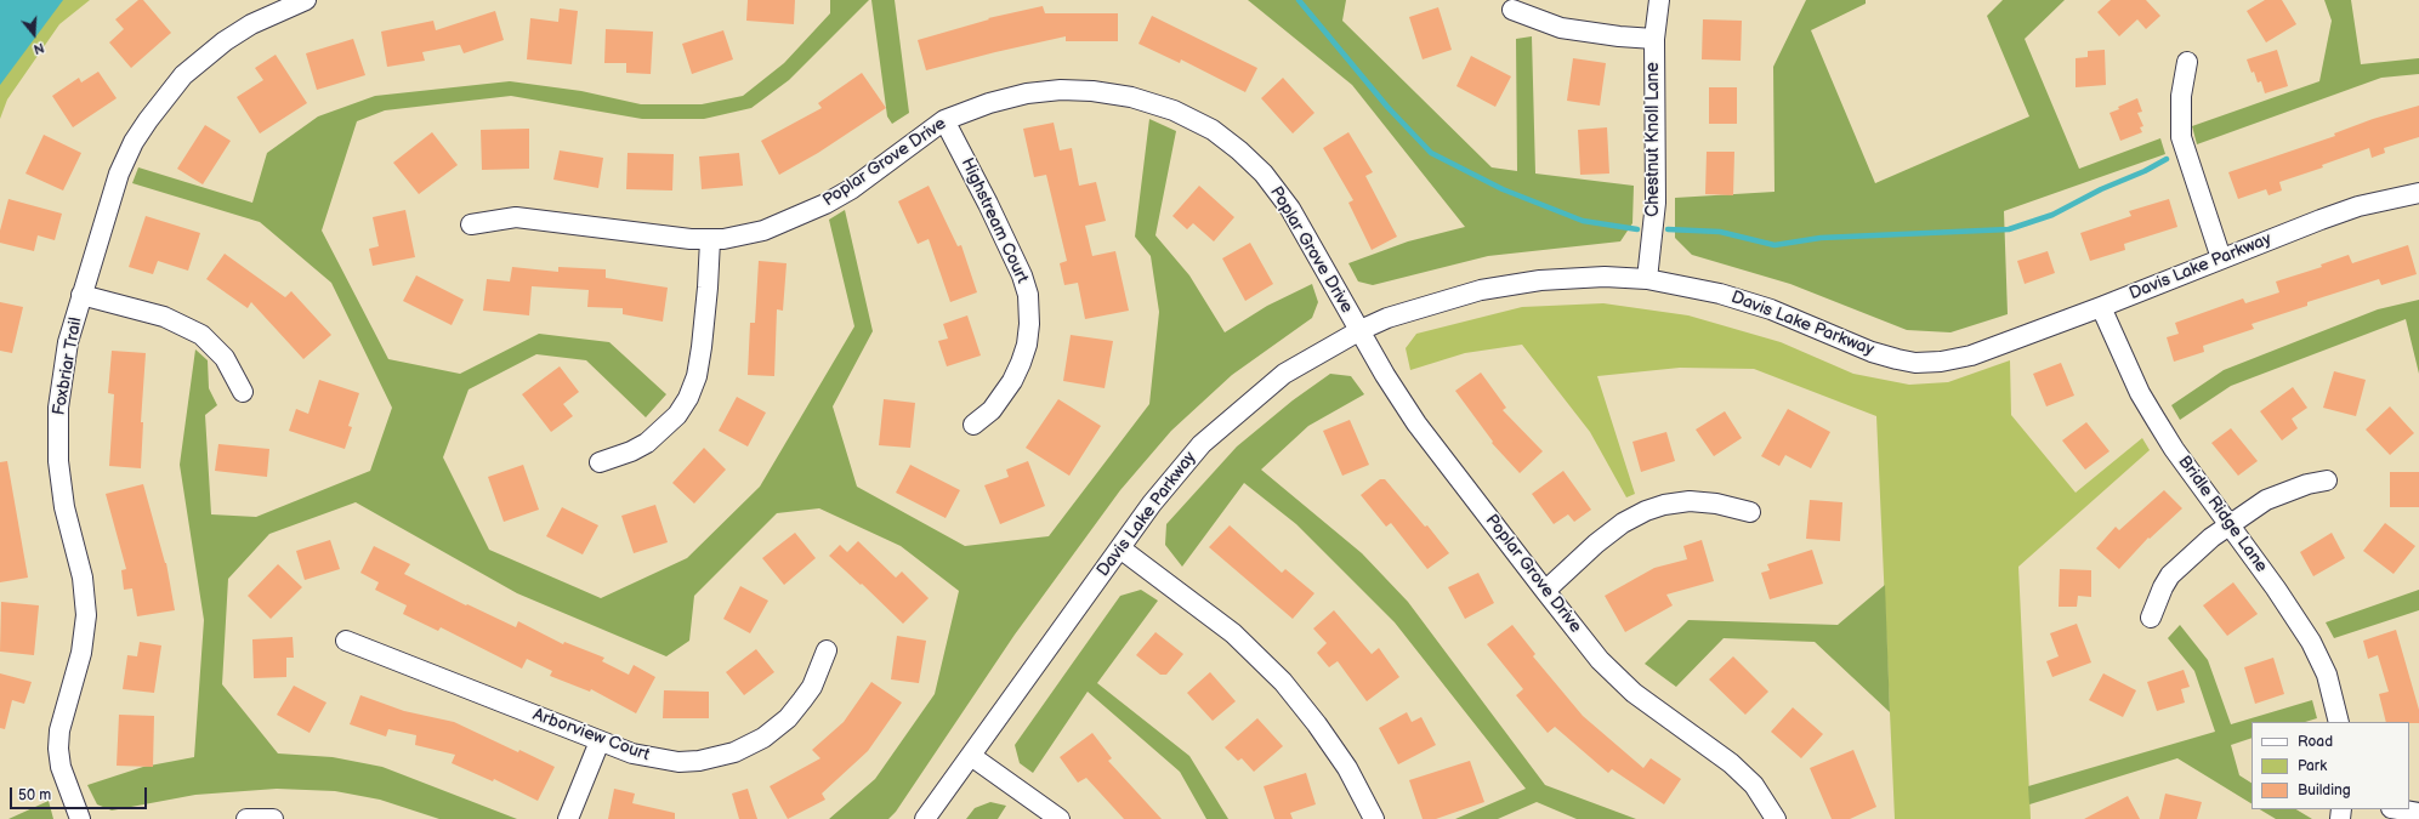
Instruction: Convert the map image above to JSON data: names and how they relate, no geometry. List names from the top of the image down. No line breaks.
{"streets":{"street":["Chestnut Knoll Lane","Poplar Grove Drive","Highstream Court","Davis Lake Parkway","Foxbriar Trail","Bridle Ridge Lane","Arborview Court"]},"crossings":[["Chestnut Knoll Lane","Davis Lake Parkway"],["Poplar Grove Drive","Highstream Court"],["Poplar Grove Drive","Davis Lake Parkway"],["Davis Lake Parkway","Bridle Ridge Lane"]],"legend":["Road","Park","Building"],"scale_bar":"50 m","north":"bottom"}
